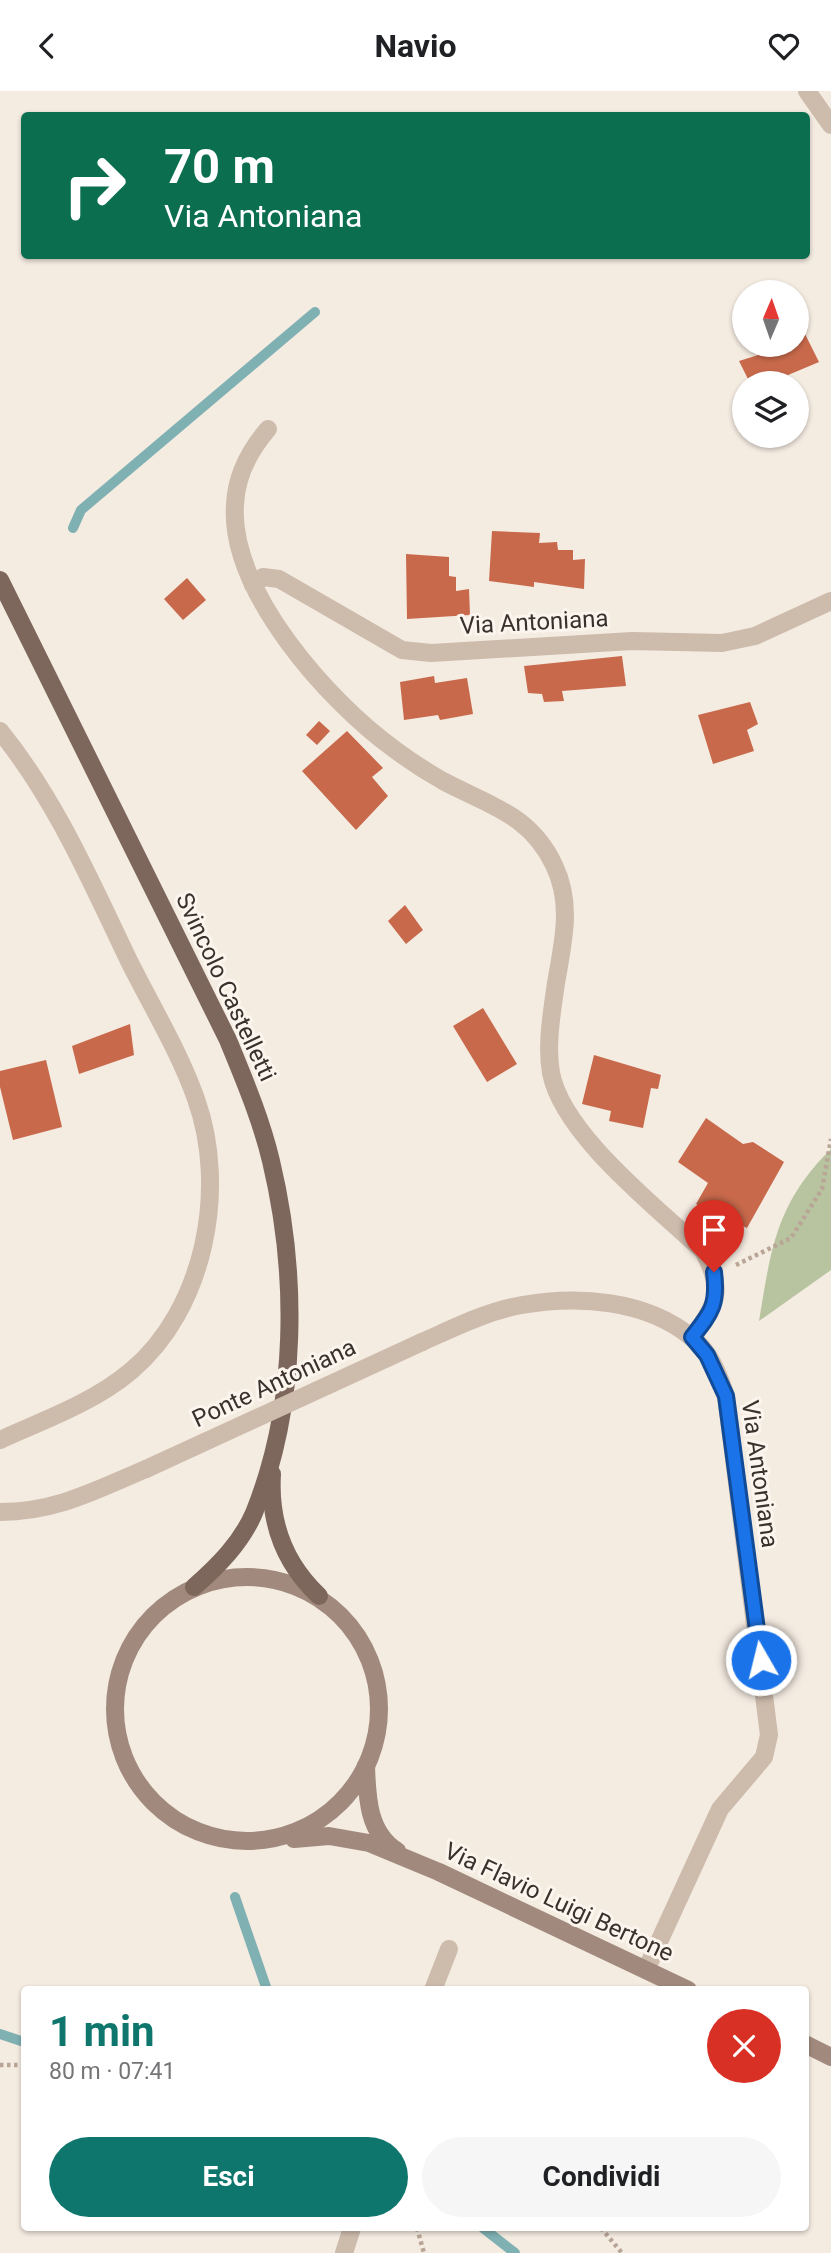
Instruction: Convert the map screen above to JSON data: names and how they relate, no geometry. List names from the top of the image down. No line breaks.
{"streets":{"main road":["Svincolo Castelletti"],"street":["Via Antoniana","Ponte Antoniana","Via Flavio Luigi Bertone"]},"crossings":[["Via Antoniana","Ponte Antoniana"],["Via Antoniana","Via Flavio Luigi Bertone"]],"north":"top","page":{"header":"Navio","turn":["70 m","Via Antoniana"],"heading":["1 min","80 m · 07:41"],"buttons":["Esci","Condividi"]}}
